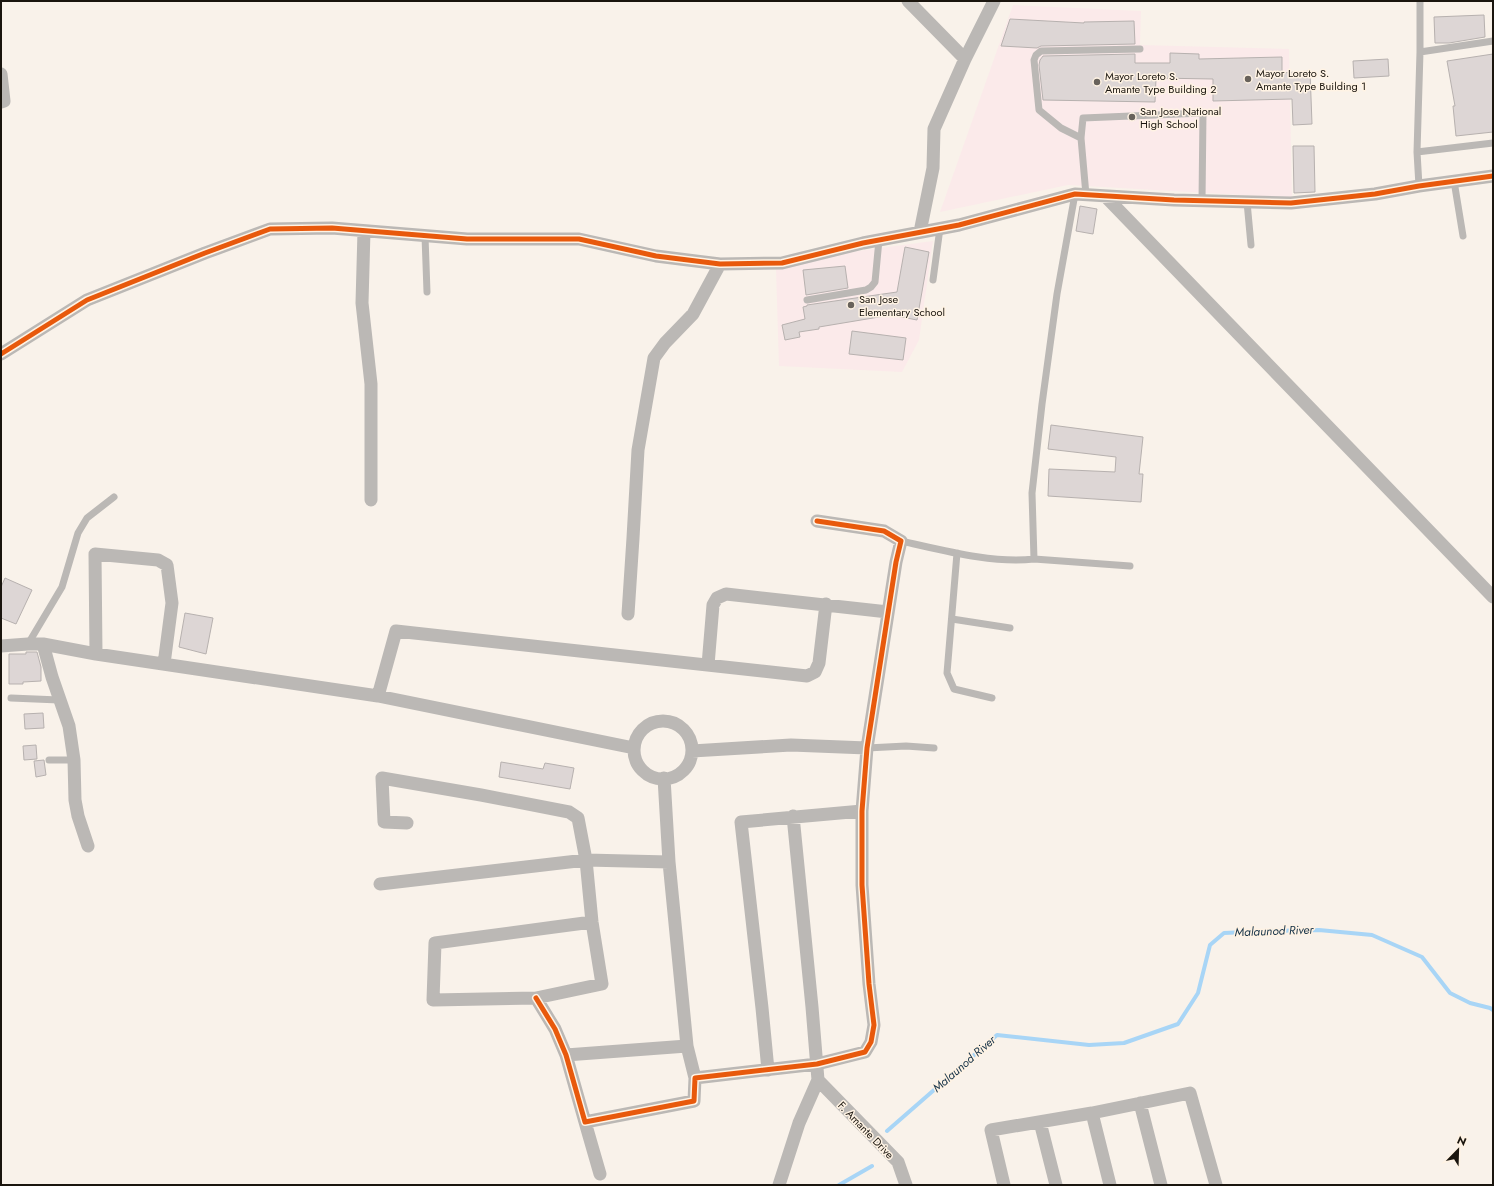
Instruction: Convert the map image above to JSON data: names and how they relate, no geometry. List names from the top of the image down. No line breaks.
{"streets":{"street":["F. Amante Drive"]},"water":["Malaunod River"],"places":["Mayor Loreto S. Amante Type Building 1","Mayor Loreto S. Amante Type Building 2","San Jose National High School","San Jose Elementary School"],"north":"top right"}
